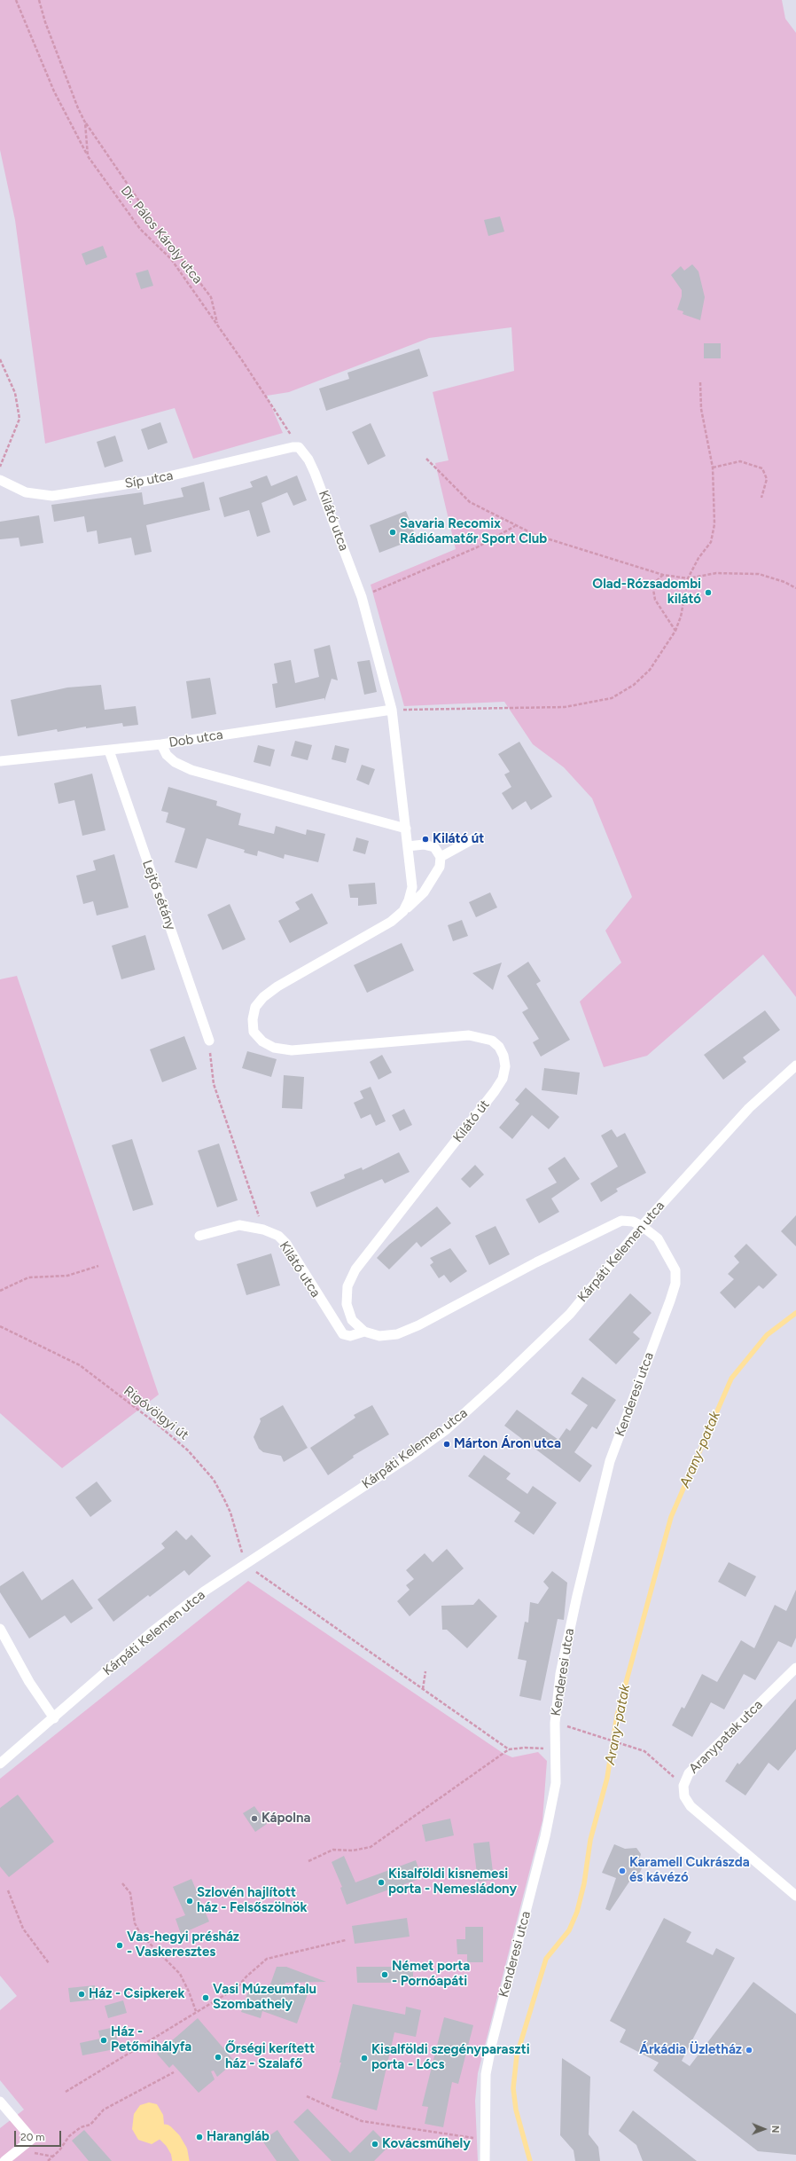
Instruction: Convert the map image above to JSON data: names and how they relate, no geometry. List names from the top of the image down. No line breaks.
{"streets":{"street":["Síp utca","Kilátó utca","Dob utca","Lejtő sétány","Kilátó út","Kárpáti Kelemen utca","Kenderesi utca","Aranypatak utca"],"path":["Dr. Pálos Károly utca","Rigóvölgyi út"]},"crossings":[["Dr. Pálos Károly utca","Síp utca"],["Dr. Pálos Károly utca","Kilátó utca"],["Síp utca","Kilátó utca"],["Kilátó utca","Kilátó út"],["Dob utca","Lejtő sétány"],["Dob utca","Kilátó út"],["Kárpáti Kelemen utca","Kenderesi utca"],["Kárpáti Kelemen utca","Rigóvölgyi út"]],"water":["Arany-patak"],"places":["Savaria Recomix Rádióamatőr Sport Club","Olad-Rózsadombi kilátó","Kilátó út","Márton Áron utca","Kápolna","Karamell Cukrászda és kávézó","Kisalföldi kisnemesi porta - Nemesládony","Szlovén hajlított ház - Felsőszölnök","Vas-hegyi présház - Vaskeresztes","Német porta - Pornóapáti","Ház - Csipkerek","Vasi Múzeumfalu Szombathely","Ház - Petőmihályfa","Árkádia Üzletház","Őrségi kerített ház - Szalafő","Kisalföldi szegényparaszti porta - Lócs","Harangláb","Kovácsműhely"],"scale_bar":"20 m","north":"right"}
